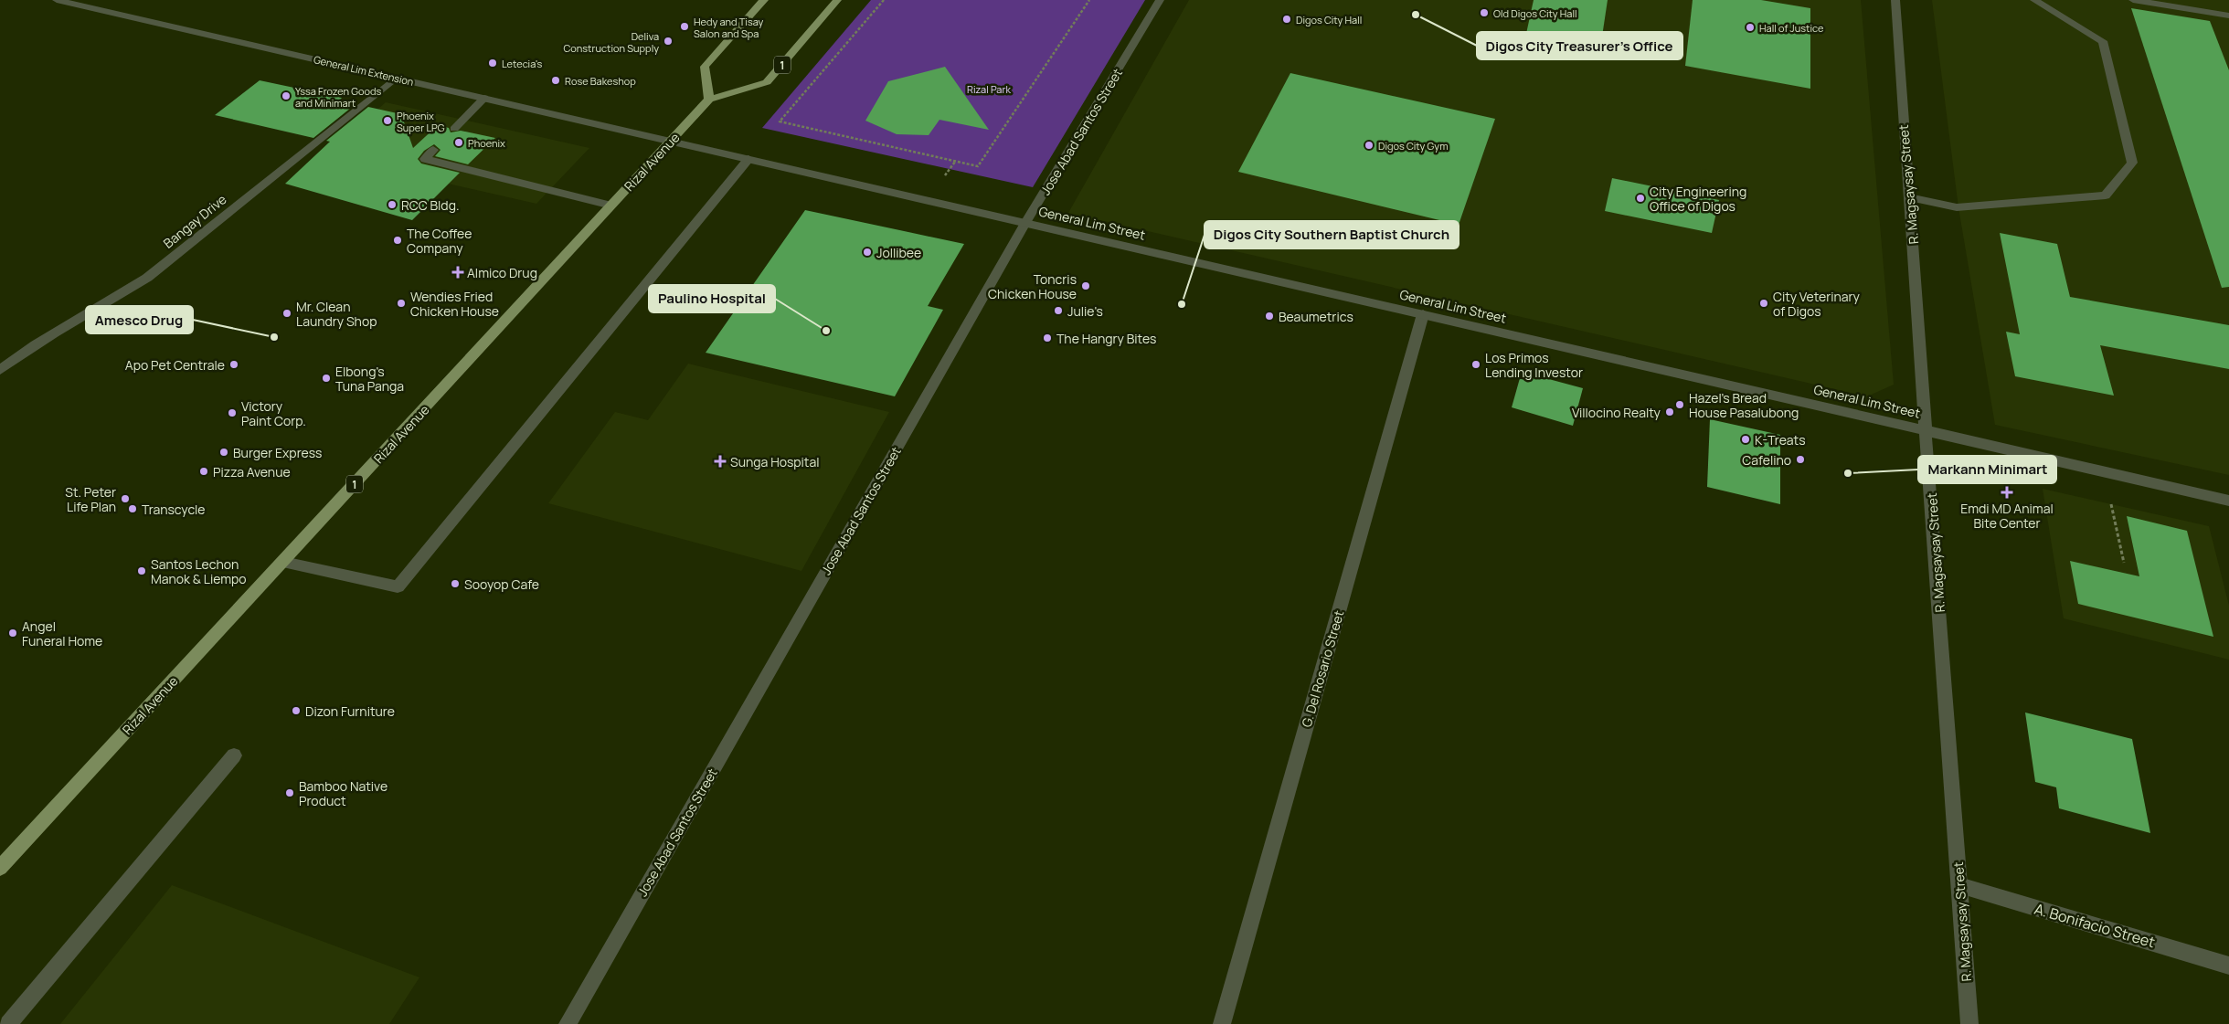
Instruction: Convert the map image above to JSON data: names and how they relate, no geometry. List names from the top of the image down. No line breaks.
{"streets":{"main road":["1","Rizal Avenue"],"street":["General Lim Extension","Jose Abad Santos Street","R. Magsaysay Street","Bangay Drive","General Lim Street","G. Del Rosario Street","A. Bonifacio Street"]},"crossings":[["1","Rizal Avenue"],["General Lim Extension","Rizal Avenue"],["General Lim Extension","Bangay Drive"],["General Lim Extension","General Lim Street"],["Jose Abad Santos Street","General Lim Street"],["Rizal Avenue","General Lim Street"],["R. Magsaysay Street","General Lim Street"],["R. Magsaysay Street","A. Bonifacio Street"],["General Lim Street","G. Del Rosario Street"]],"parks":["Rizal Park"],"places":{"other":["Old Digos City Hall","Digos City Treasurer's Office","Digos City Hall","Hedy and Tisay Salon and Spa","Hall of Justice","Deliva Construction Supply","Letecia's","Rose Bakeshop","Yssa Frozen Goods and Minimart","Phoenix Super LPG","Phoenix","Digos City Gym","City Engineering Office of Digos","RCC Bldg.","The Coffee Company","Jollibee","Toncris Chicken House","Wendies Fried Chicken House","City Veterinary of Digos","Digos City Southern Baptist Church","Julie's","Mr. Clean Laundry Shop","Beaumetrics","Paulino Hospital","Amesco Drug","The Hangry Bites","Apo Pet Centrale","Los Primos Lending Investor","Elbong's Tuna Panga","Hazel's Bread House Pasalubong","Villocino Realty","Victory Paint Corp.","K-Treats","Burger Express","Cafelino","Pizza Avenue","Markann Minimart","St. Peter Life Plan","Transcycle","Santos Lechon Manok & Liempo","Sooyop Cafe","Angel Funeral Home","Dizon Furniture","Bamboo Native Product"],"health":["Almico Drug","Sunga Hospital","Emdi MD Animal Bite Center"]}}
